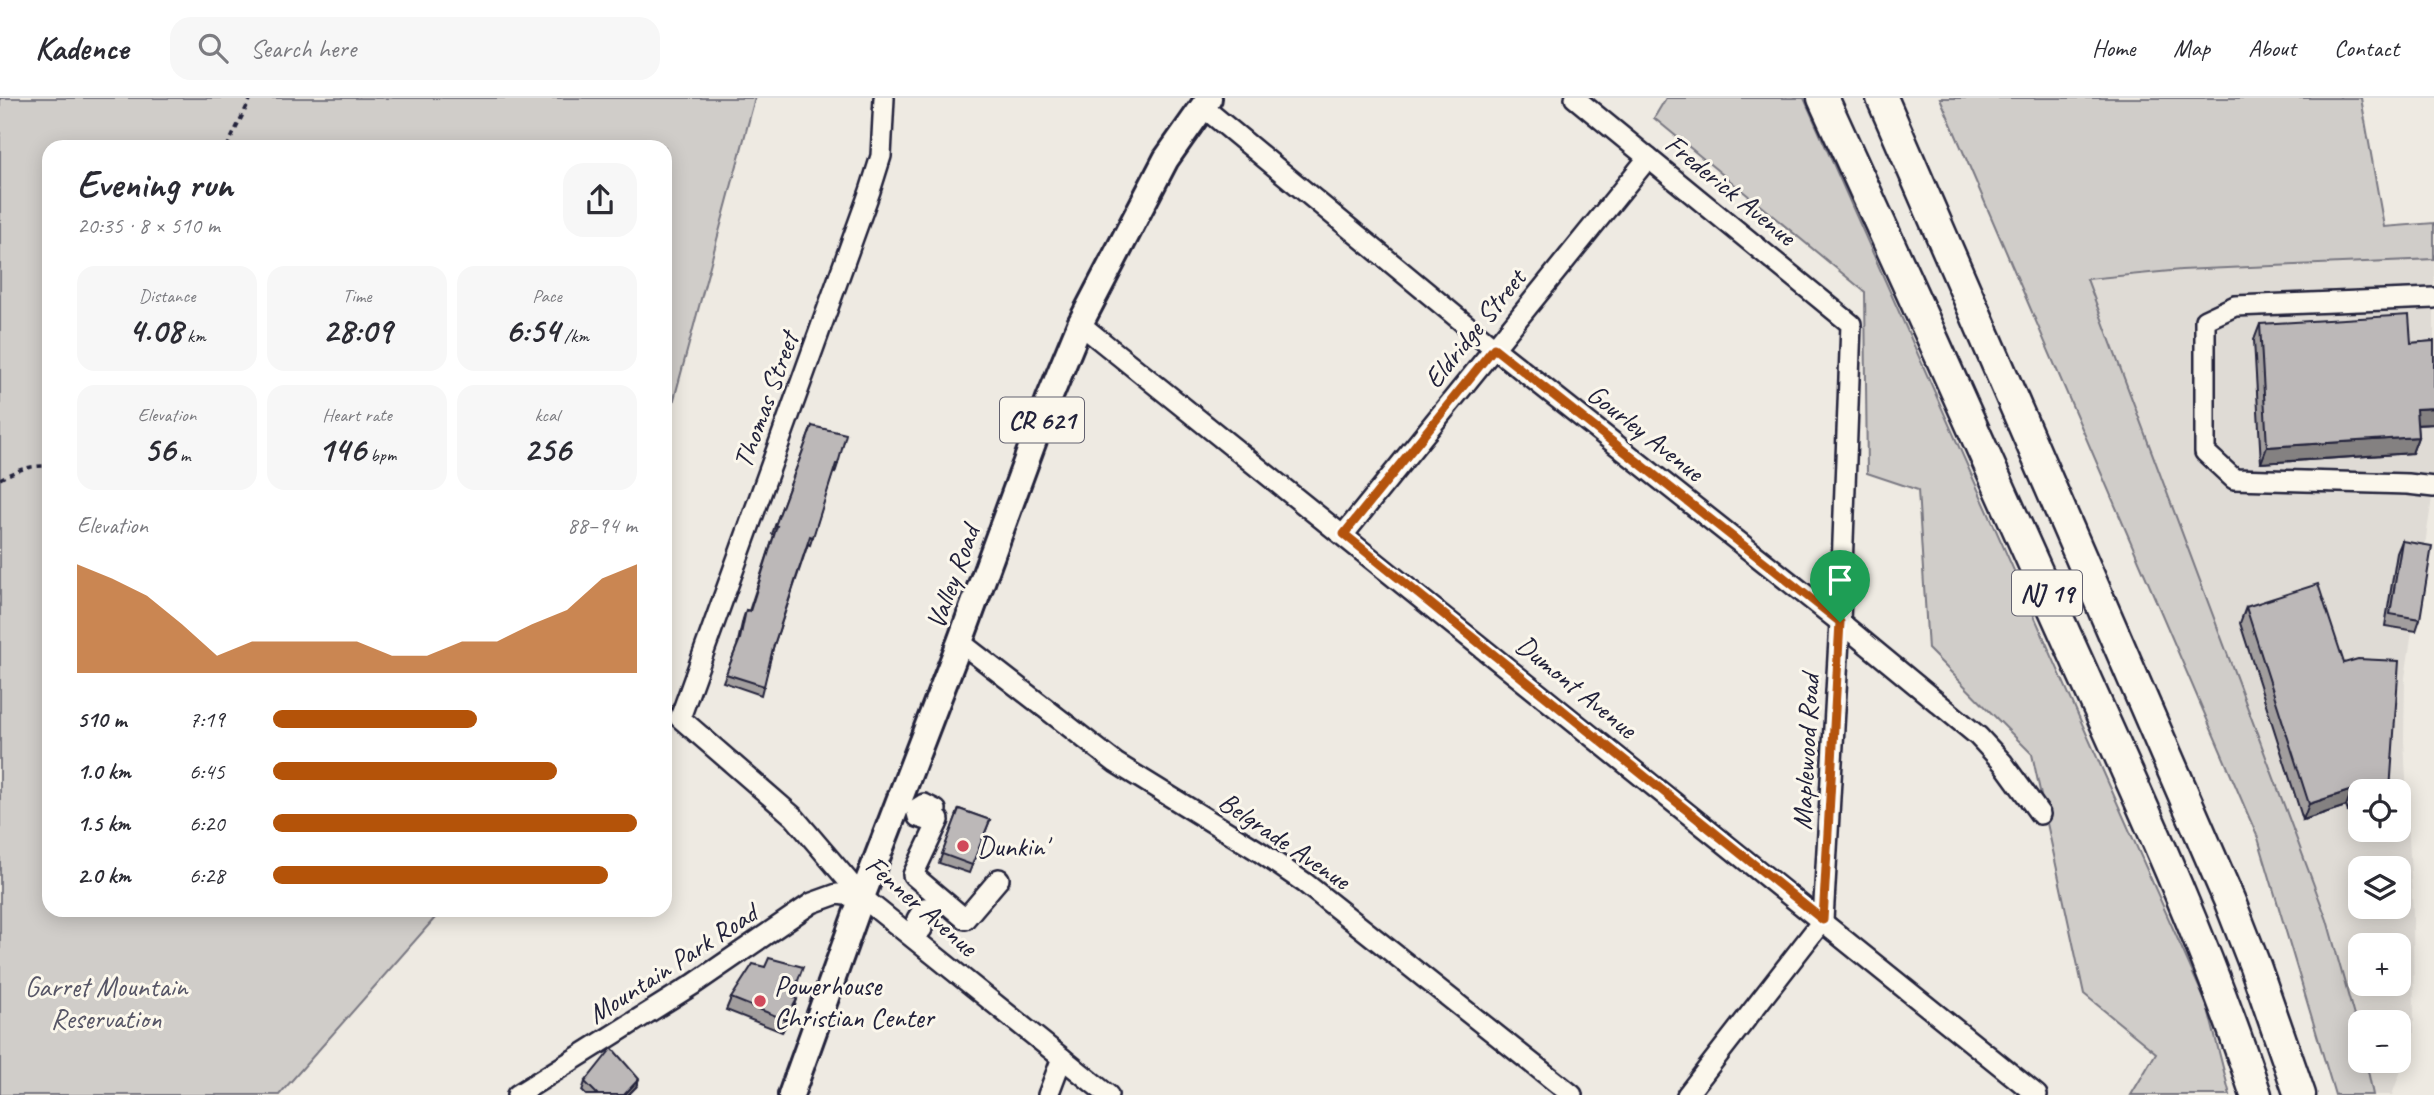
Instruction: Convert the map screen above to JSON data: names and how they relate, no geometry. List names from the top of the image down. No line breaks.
{"streets":{"highway":["NJ 19"],"main road":["CR 621","Valley Road"],"street":["Frederick Avenue","Eldridge Street","Thomas Street","Gourley Avenue","Dumont Avenue","Maplewood Road","Belgrade Avenue","Fenner Avenue","Mountain Park Road"]},"crossings":[["Frederick Avenue","Eldridge Street"],["Frederick Avenue","Maplewood Road"],["Eldridge Street","Gourley Avenue"],["Eldridge Street","Dumont Avenue"],["Thomas Street","Fenner Avenue"],["Gourley Avenue","Valley Road"],["Gourley Avenue","Maplewood Road"],["Valley Road","Dumont Avenue"],["Valley Road","Belgrade Avenue"],["Valley Road","Fenner Avenue"],["Valley Road","Mountain Park Road"],["Dumont Avenue","Maplewood Road"],["Fenner Avenue","Mountain Park Road"]],"parks":["Garret Mountain Reservation"],"places":["Dunkin'","Powerhouse Christian Center"],"page":{"header":"Kadence","search":"Search here","nav":["Home","Map","About","Contact"],"heading":["Evening run","20:35 · 8 × 510 m"],"stats":[["Distance","4.08 km"],["Time","28:09"],["Pace","6:54 /km"],["Elevation","56 m"],["Heart rate","146 bpm"],["kcal","256"]],"chart":["Elevation","88–94 m"],"list":[{"name":"510 m","note":"7:19"},{"name":"1.0 km","note":"6:45"},{"name":"1.5 km","note":"6:20"},{"name":"2.0 km","note":"6:28"}],"map_buttons":["+","−"]}}
